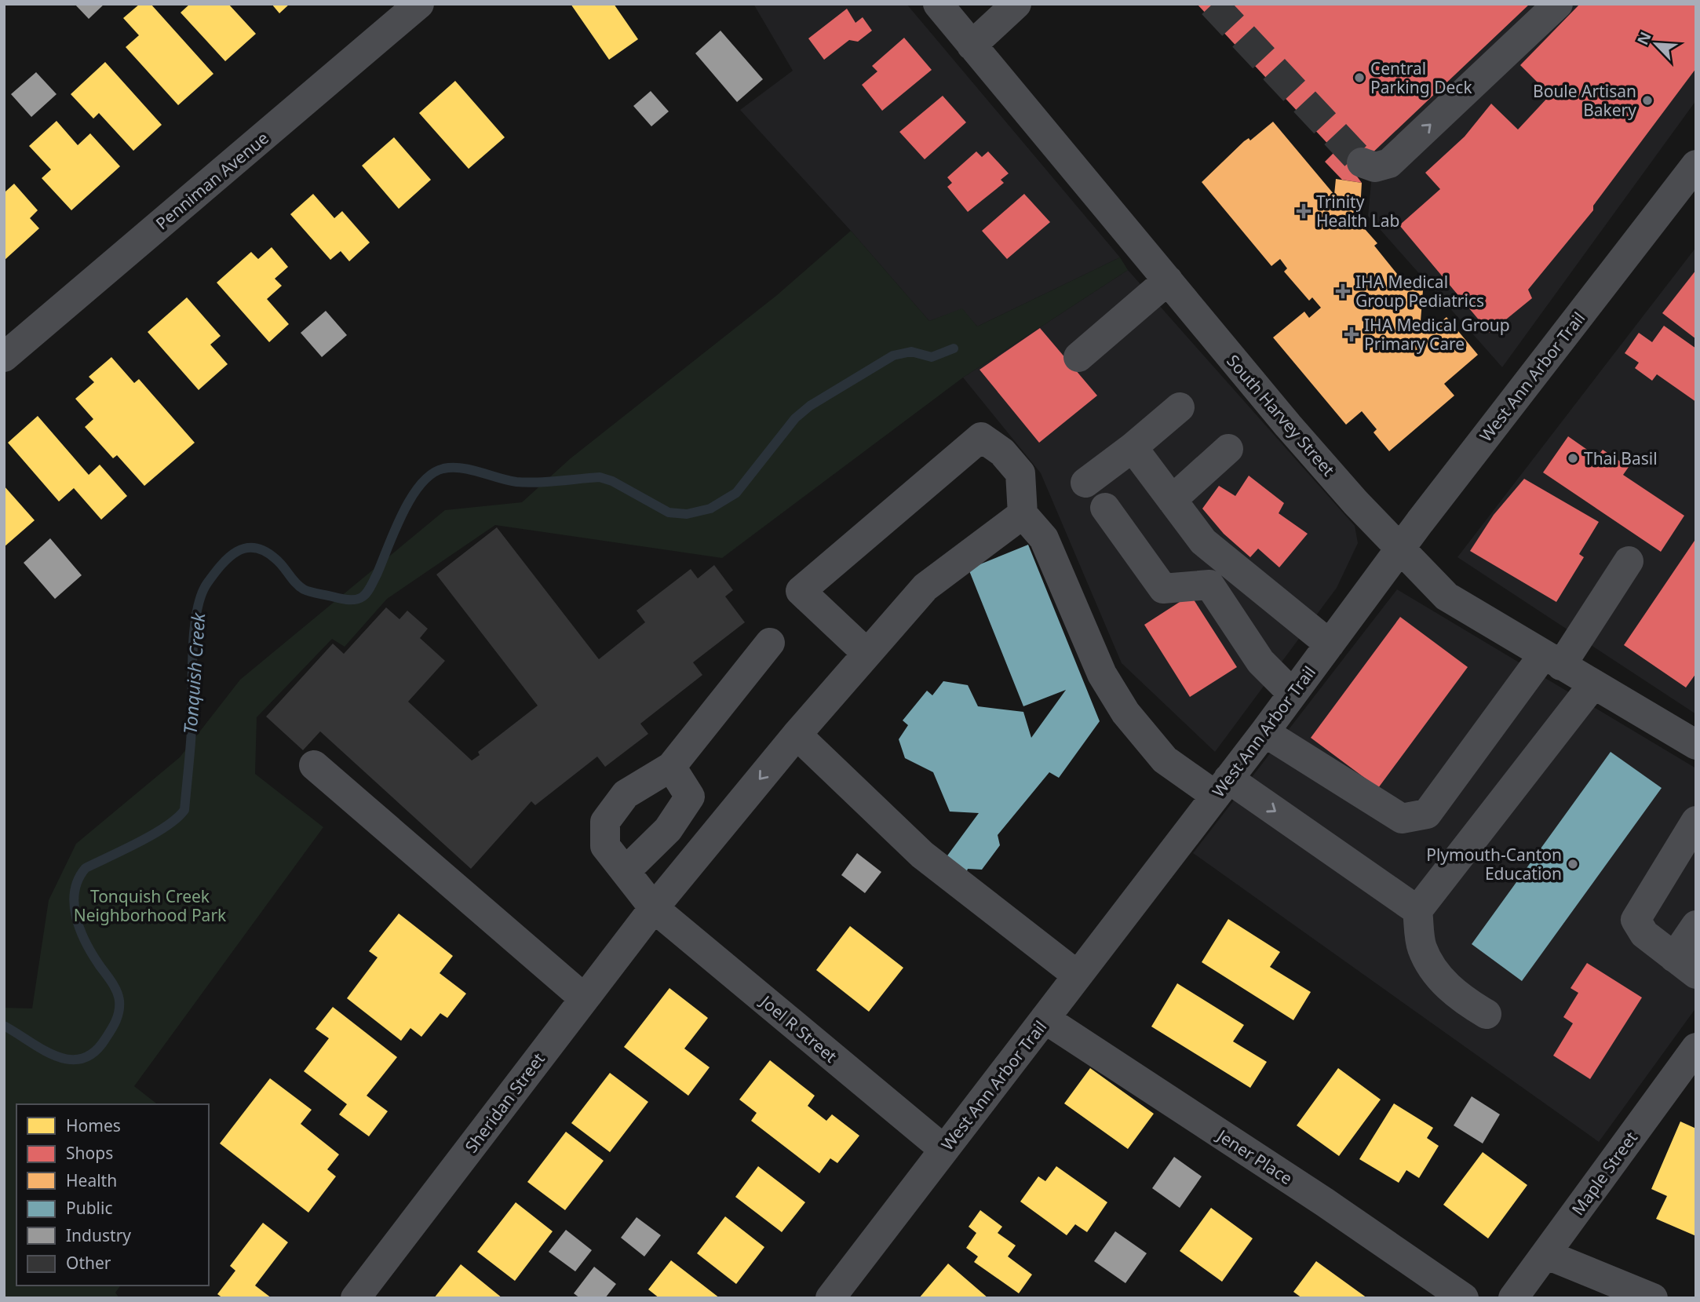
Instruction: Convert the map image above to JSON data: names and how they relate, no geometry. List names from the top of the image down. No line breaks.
{"streets":{"street":["Penniman Avenue","West Ann Arbor Trail","South Harvey Street","Joel R Street","Sheridan Street","Jener Place","Maple Street"]},"crossings":[["West Ann Arbor Trail","South Harvey Street"],["West Ann Arbor Trail","Joel R Street"],["West Ann Arbor Trail","Jener Place"],["Joel R Street","Sheridan Street"]],"water":["Tonquish Creek"],"parks":["Tonquish Creek Neighborhood Park"],"places":{"other":["Central Parking Deck","Boule Artisan Bakery","Thai Basil","Plymouth-Canton Education"],"health":["Trinity Health Lab","IHA Medical Group Pediatrics","IHA Medical Group Primary Care"]},"legend":["Homes","Shops","Health","Public","Industry","Other"],"north":"top left"}
